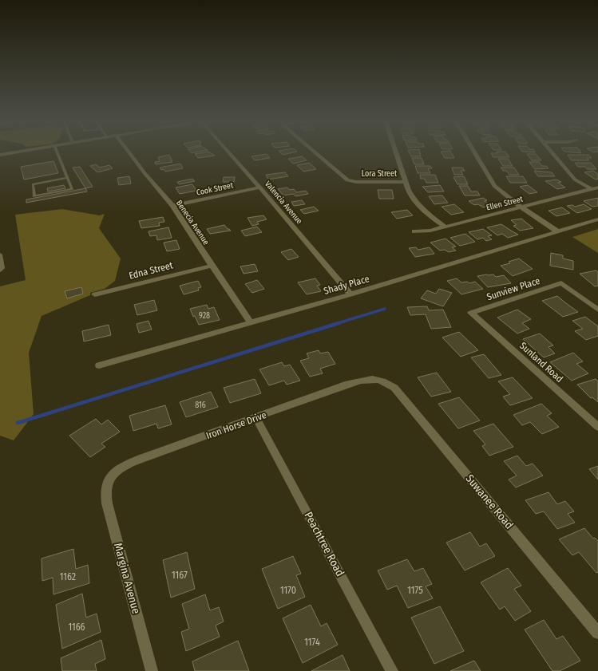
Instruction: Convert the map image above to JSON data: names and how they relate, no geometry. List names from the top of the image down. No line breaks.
{"streets":{"street":["Lora Street","Cook Street","Valencia Avenue","Ellen Street","Benecia Avenue","Edna Street","Shady Place","Sunview Place","Sunland Road","Iron Horse Drive","Suwanee Road","Peachtree Road","Margina Avenue"]},"crossings":[["Cook Street","Valencia Avenue"],["Cook Street","Benecia Avenue"],["Valencia Avenue","Shady Place"],["Benecia Avenue","Edna Street"],["Benecia Avenue","Shady Place"],["Sunview Place","Sunland Road"],["Iron Horse Drive","Suwanee Road"],["Iron Horse Drive","Peachtree Road"],["Iron Horse Drive","Margina Avenue"]],"house_numbers":["928","816","1167","1162","1170","1175","1166","1174"]}
